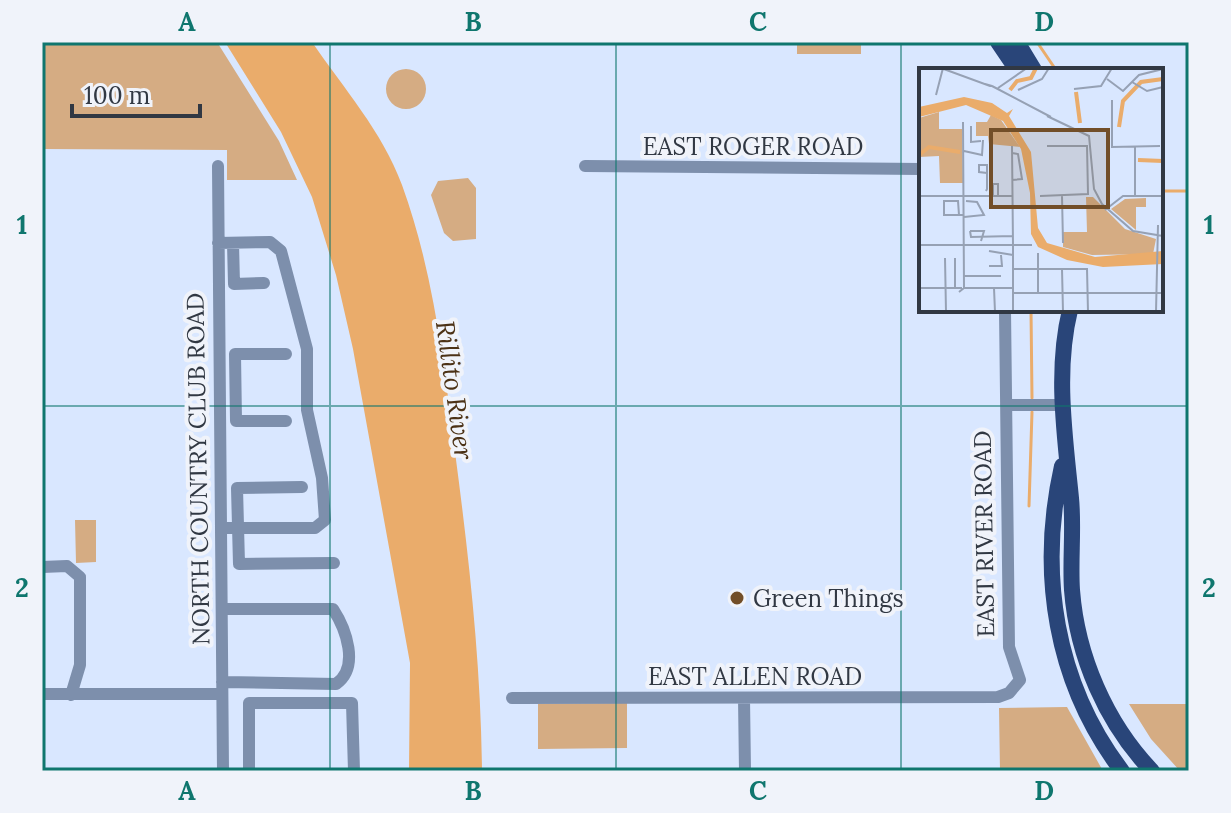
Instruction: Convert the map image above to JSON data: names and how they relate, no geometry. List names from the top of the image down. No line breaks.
{"streets":{"street":["EAST ROGER ROAD","NORTH COUNTRY CLUB ROAD","EAST RIVER ROAD","EAST ALLEN ROAD"]},"crossings":[["EAST RIVER ROAD","EAST ALLEN ROAD"]],"water":["Rillito River"],"places":["Green Things"],"scale_bar":"100 m","grid":{"columns":["A","B","C","D"],"rows":["1","2"]}}
